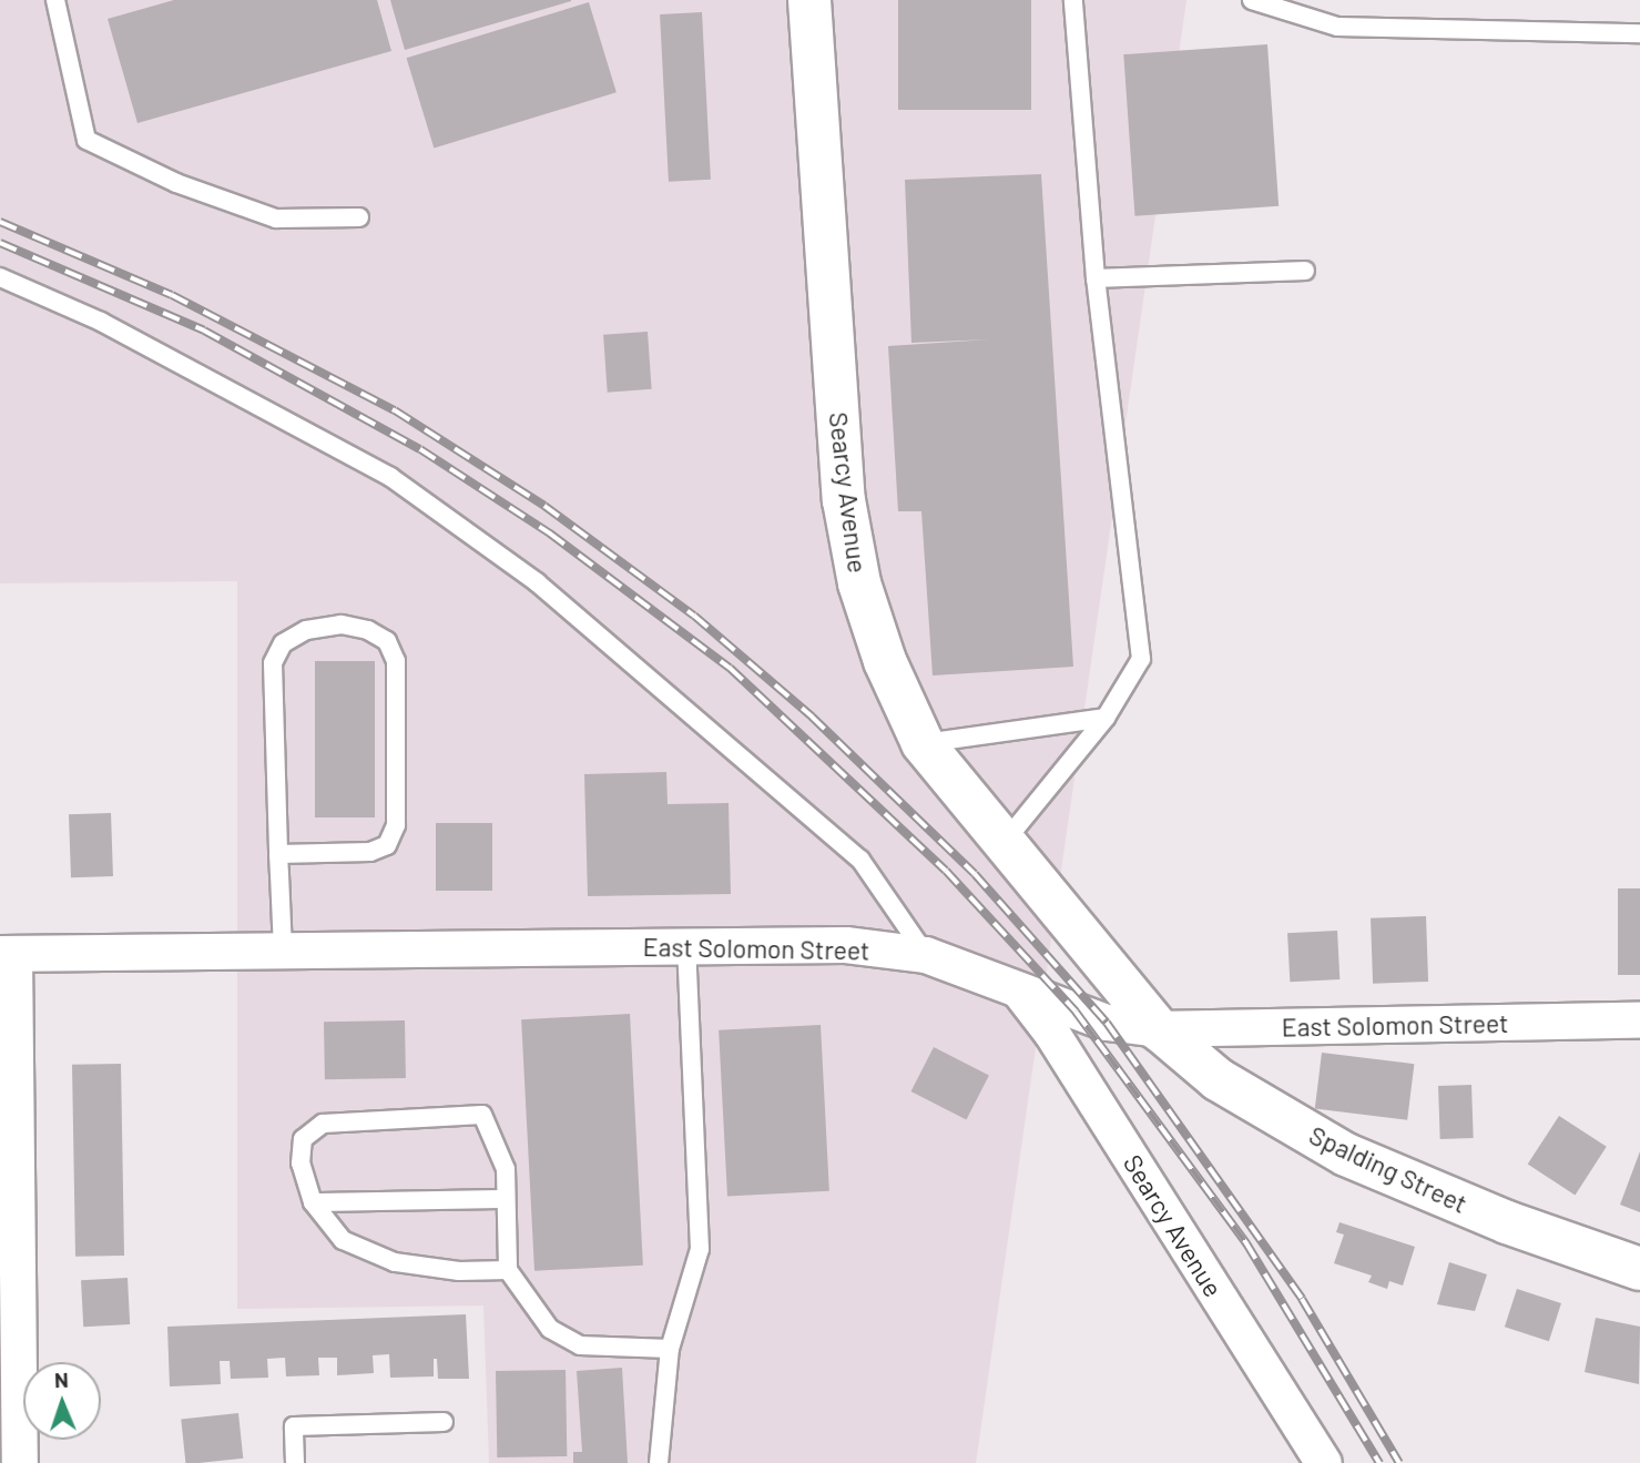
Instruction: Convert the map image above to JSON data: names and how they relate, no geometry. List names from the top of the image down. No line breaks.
{"streets":{"street":["Searcy Avenue","East Solomon Street","Spalding Street"]},"crossings":[["Searcy Avenue","East Solomon Street"],["Searcy Avenue","Spalding Street"],["East Solomon Street","Spalding Street"]],"north":"top"}
